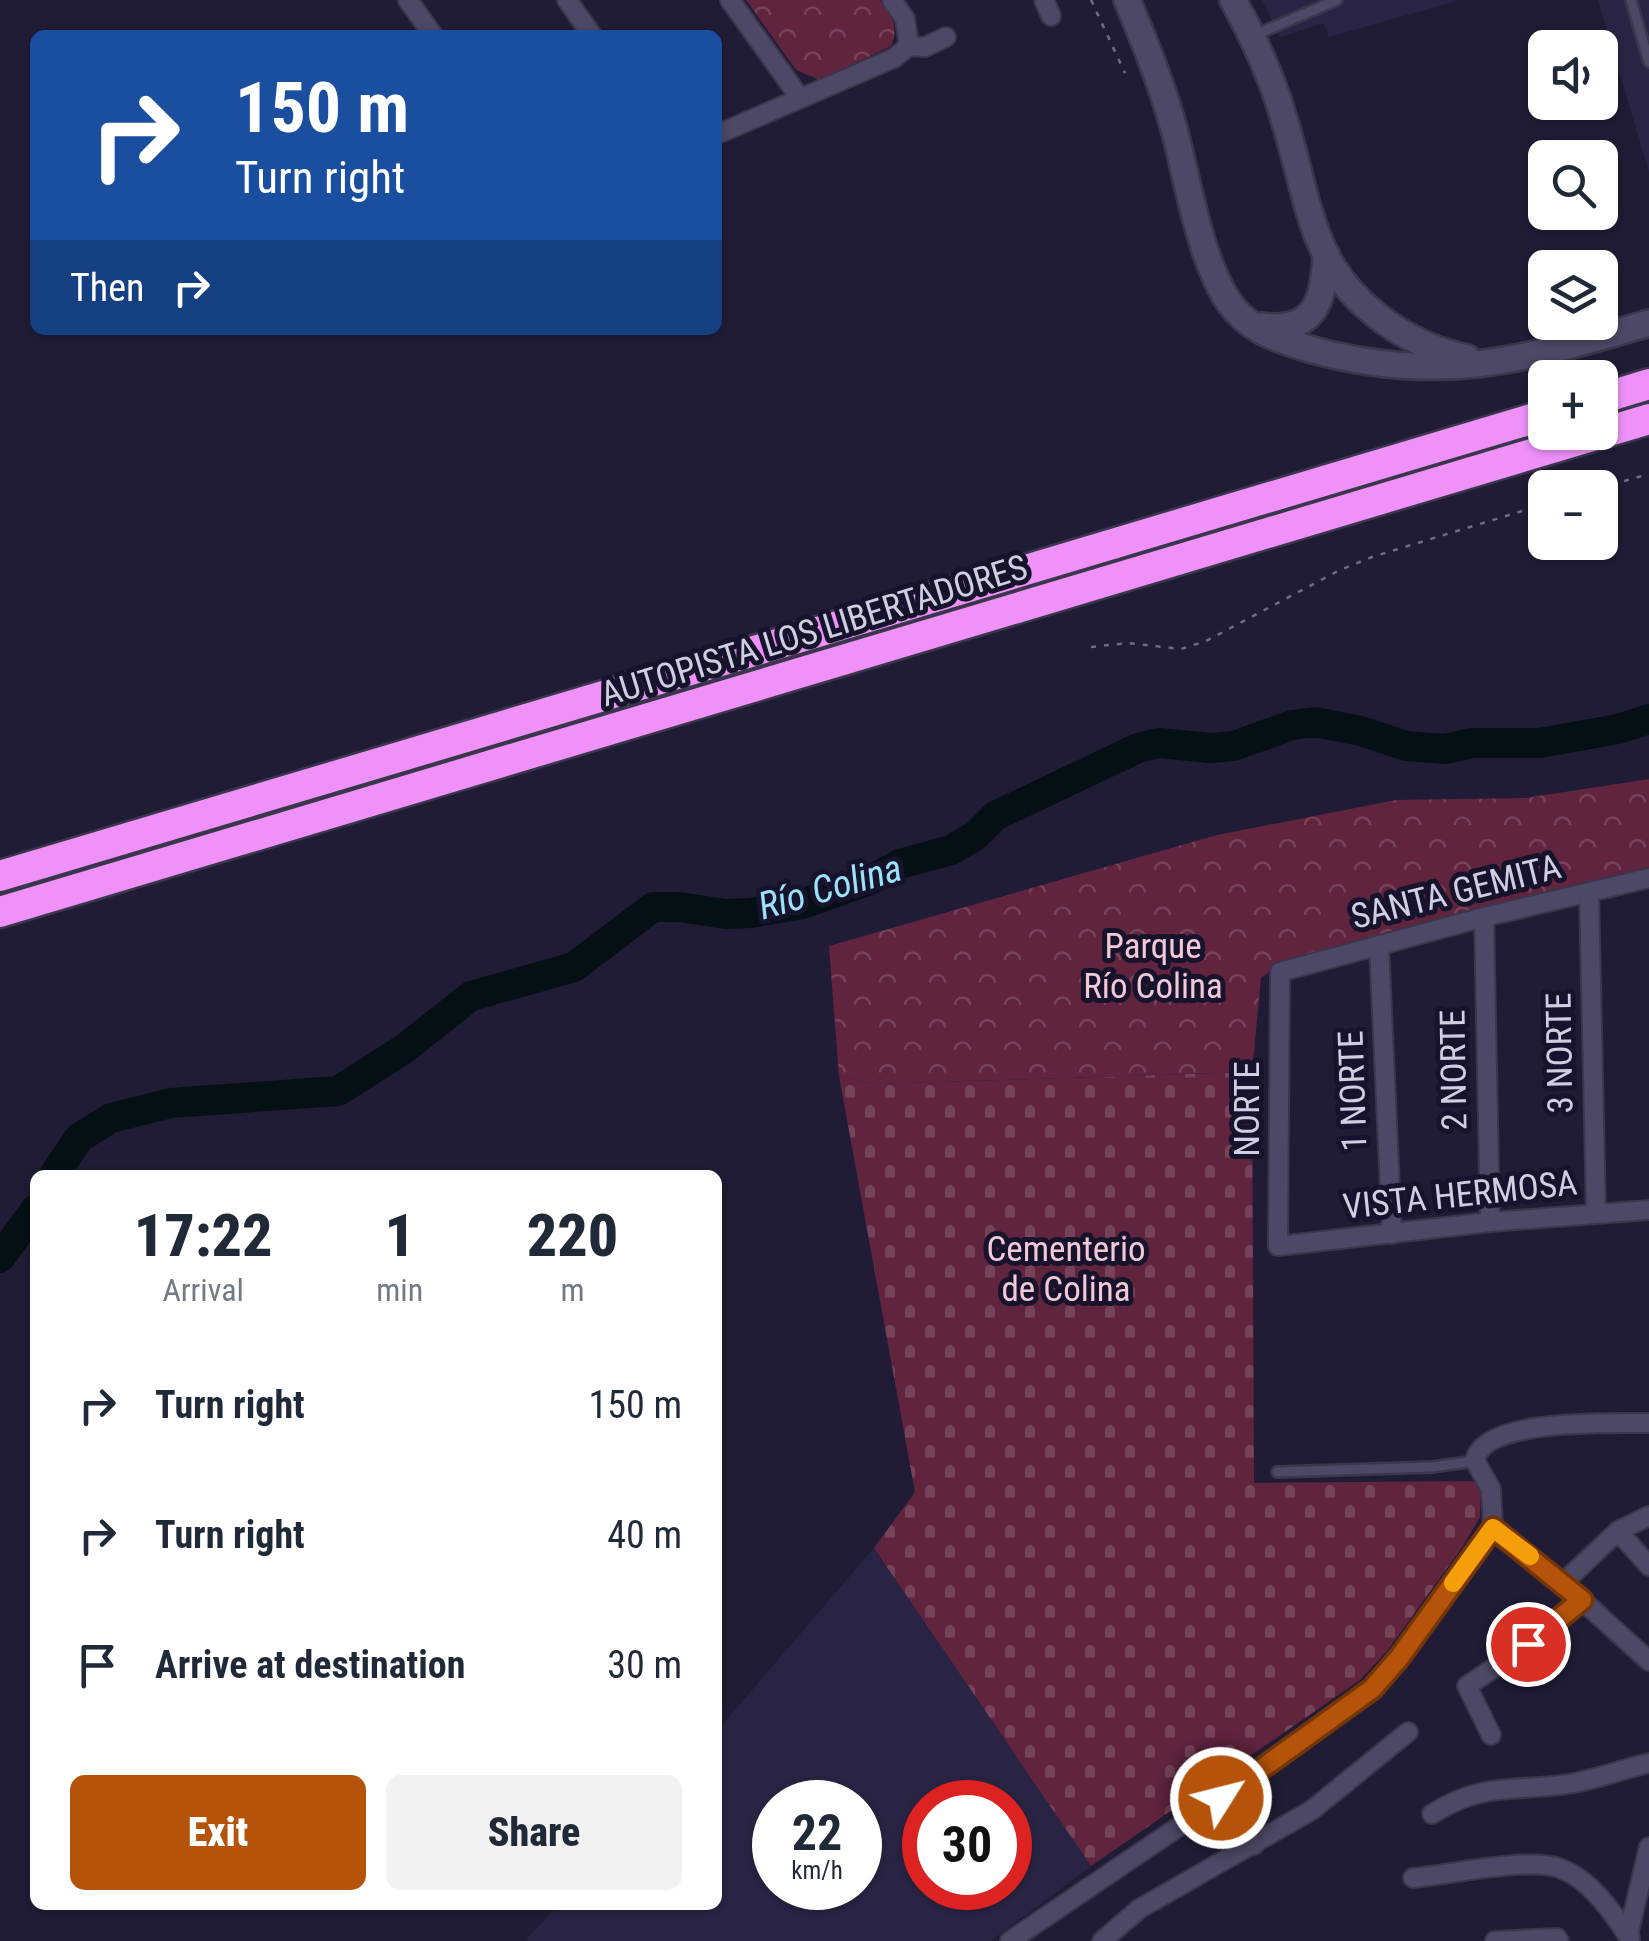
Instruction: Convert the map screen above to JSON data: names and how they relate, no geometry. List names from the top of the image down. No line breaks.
{"streets":{"highway":["AUTOPISTA LOS LIBERTADORES"],"street":["SANTA GEMITA","3 NORTE","2 NORTE","1 NORTE","NORTE","VISTA HERMOSA"]},"crossings":[["SANTA GEMITA","3 NORTE"],["SANTA GEMITA","2 NORTE"],["SANTA GEMITA","1 NORTE"],["SANTA GEMITA","NORTE"],["3 NORTE","VISTA HERMOSA"],["2 NORTE","VISTA HERMOSA"],["1 NORTE","VISTA HERMOSA"],["NORTE","VISTA HERMOSA"]],"water":["Río Colina"],"parks":["Parque Río Colina","Cementerio de Colina"],"page":{"map_buttons":["+","−"],"turn":["150 m","Turn right"],"then":"Then","eta":["17:22","Arrival","1","min","220","m"],"list":[{"name":"Turn right","value":"150 m"},{"name":"Turn right","value":"40 m"},{"name":"Arrive at destination","value":"30 m"}],"buttons":["Exit","Share"],"speed":"22 km/h","limit":"30"}}
